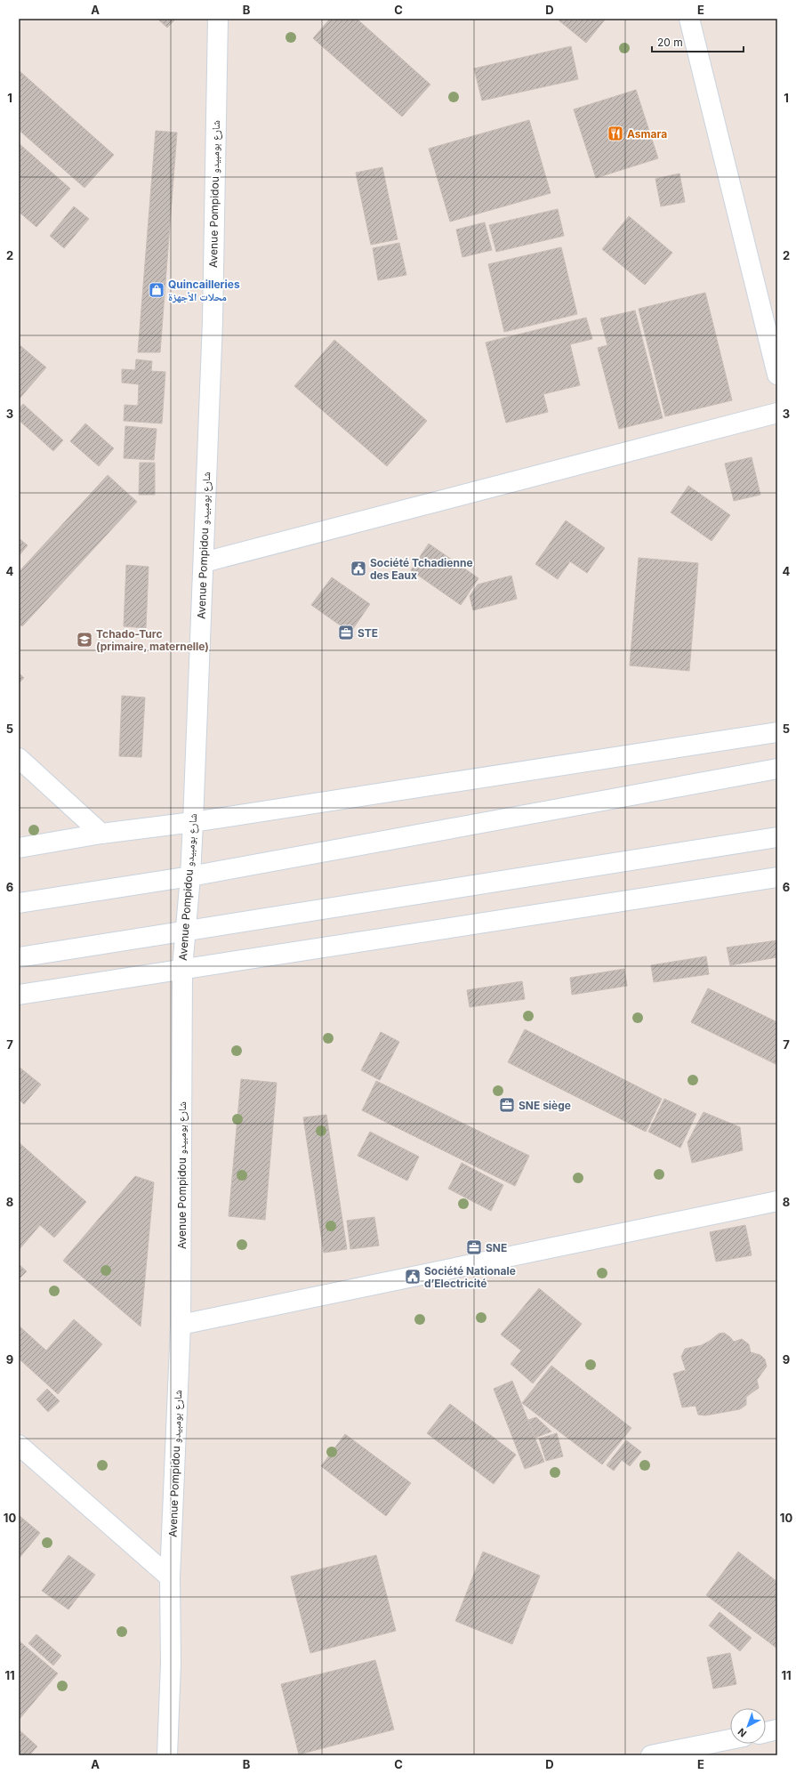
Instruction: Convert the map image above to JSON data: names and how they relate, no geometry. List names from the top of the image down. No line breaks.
{"streets":{"street":["Avenue Pompidou شارع بومبيدو"]},"places":{"restaurant":["Asmara"],"shop":["Quincailleries محلات الأجهزة"],"public building":["Société Tchadienne des Eaux","Société Nationale d’Electricité"],"office":["STE","SNE siège","SNE"],"school or university":["Tchado-Turc (primaire, maternelle)"]},"scale_bar":"20 m","north":"bottom left","grid":{"columns":["A","B","C","D","E"],"rows":["1","2","3","4","5","6","7","8","9","10","11"]}}
